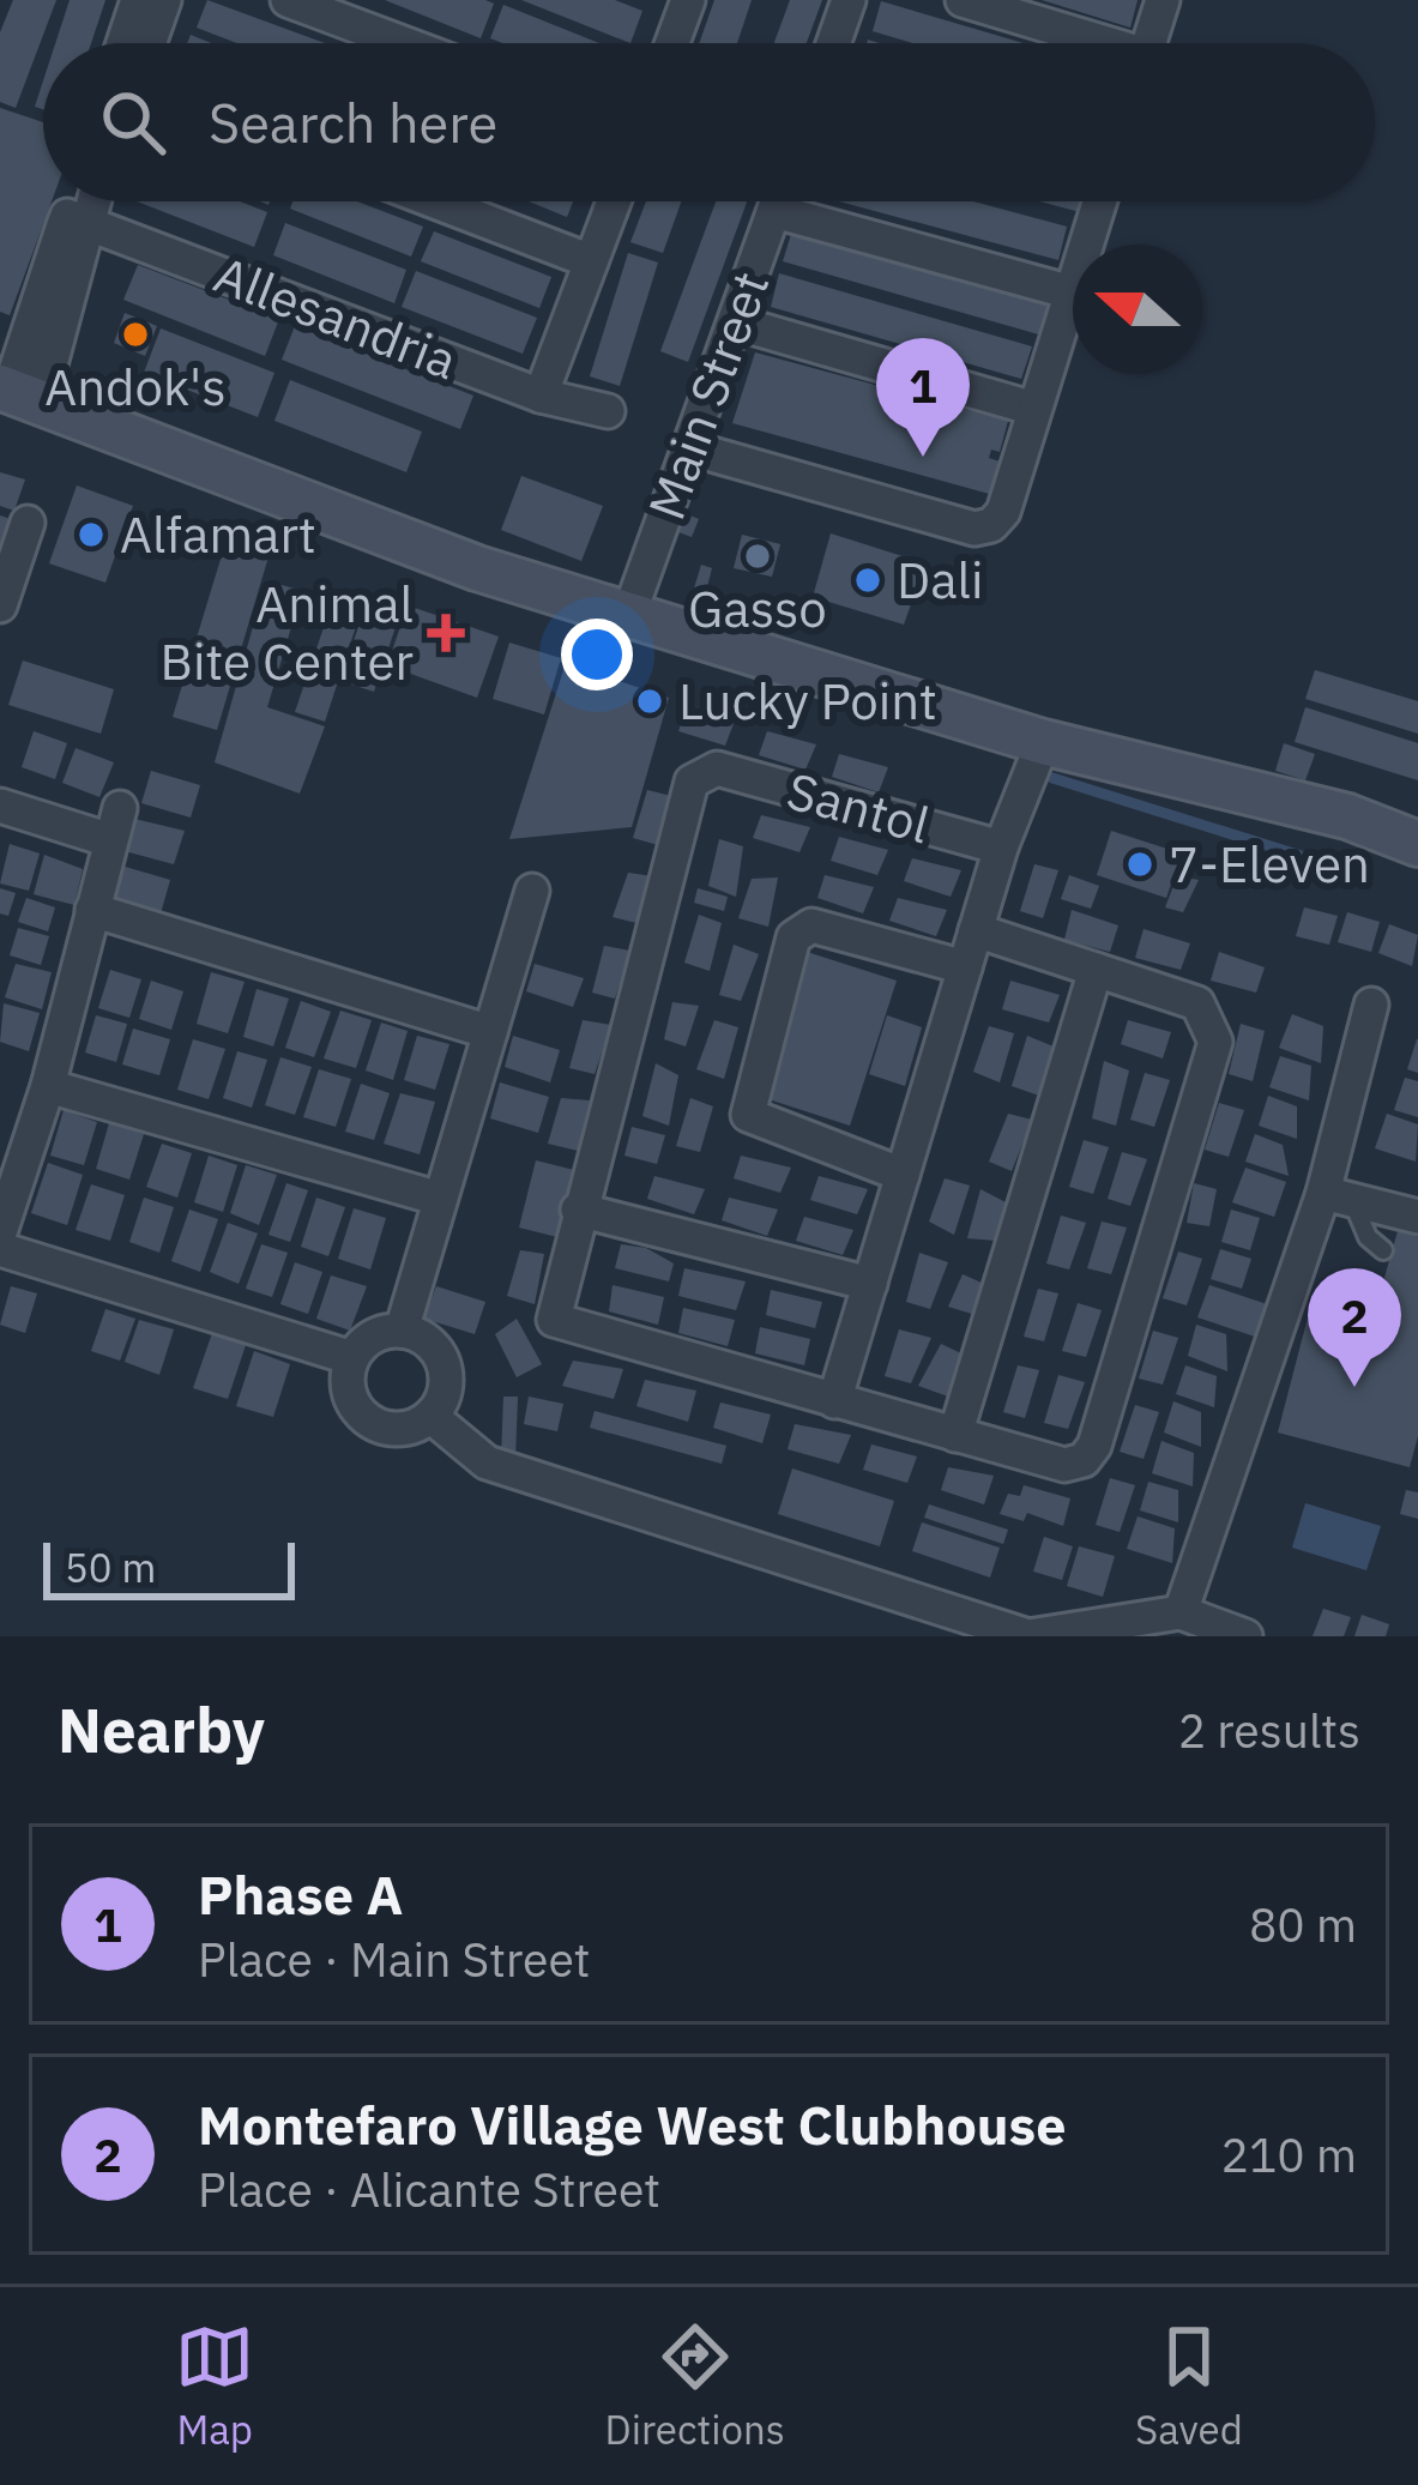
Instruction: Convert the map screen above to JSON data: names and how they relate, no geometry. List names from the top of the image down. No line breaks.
{"streets":{"street":["Allesandria","Main Street","Santol"]},"places":{"other":["Andok's","Alfamart","Gasso","Dali","Lucky Point","7-Eleven"],"health":["Animal Bite Center"]},"scale_bar":"50 m","north":"left","page":{"search":"Search here","pins":["1","2"],"scale":"50 m","heading":["Nearby","2 results"],"list":[{"mark":"1","name":"Phase A","note":"Place · Main Street","value":"80 m"},{"mark":"2","name":"Montefaro Village West Clubhouse","note":"Place · Alicante Street","value":"210 m"}],"nav":["Map","Directions","Saved"]}}
